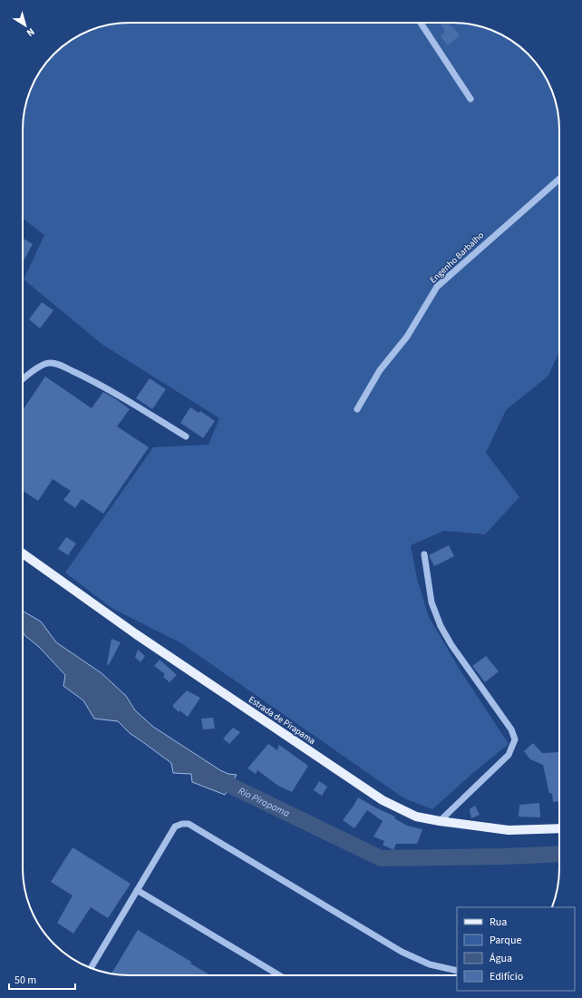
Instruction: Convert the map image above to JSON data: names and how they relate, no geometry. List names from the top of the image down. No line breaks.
{"streets":{"main road":["Estrada de Pirapama"],"street":["Engenho Barbalho"]},"water":["Rio Pirapama"],"legend":["Rua","Parque","Água","Edifício"],"scale_bar":"50 m","north":"bottom right"}
